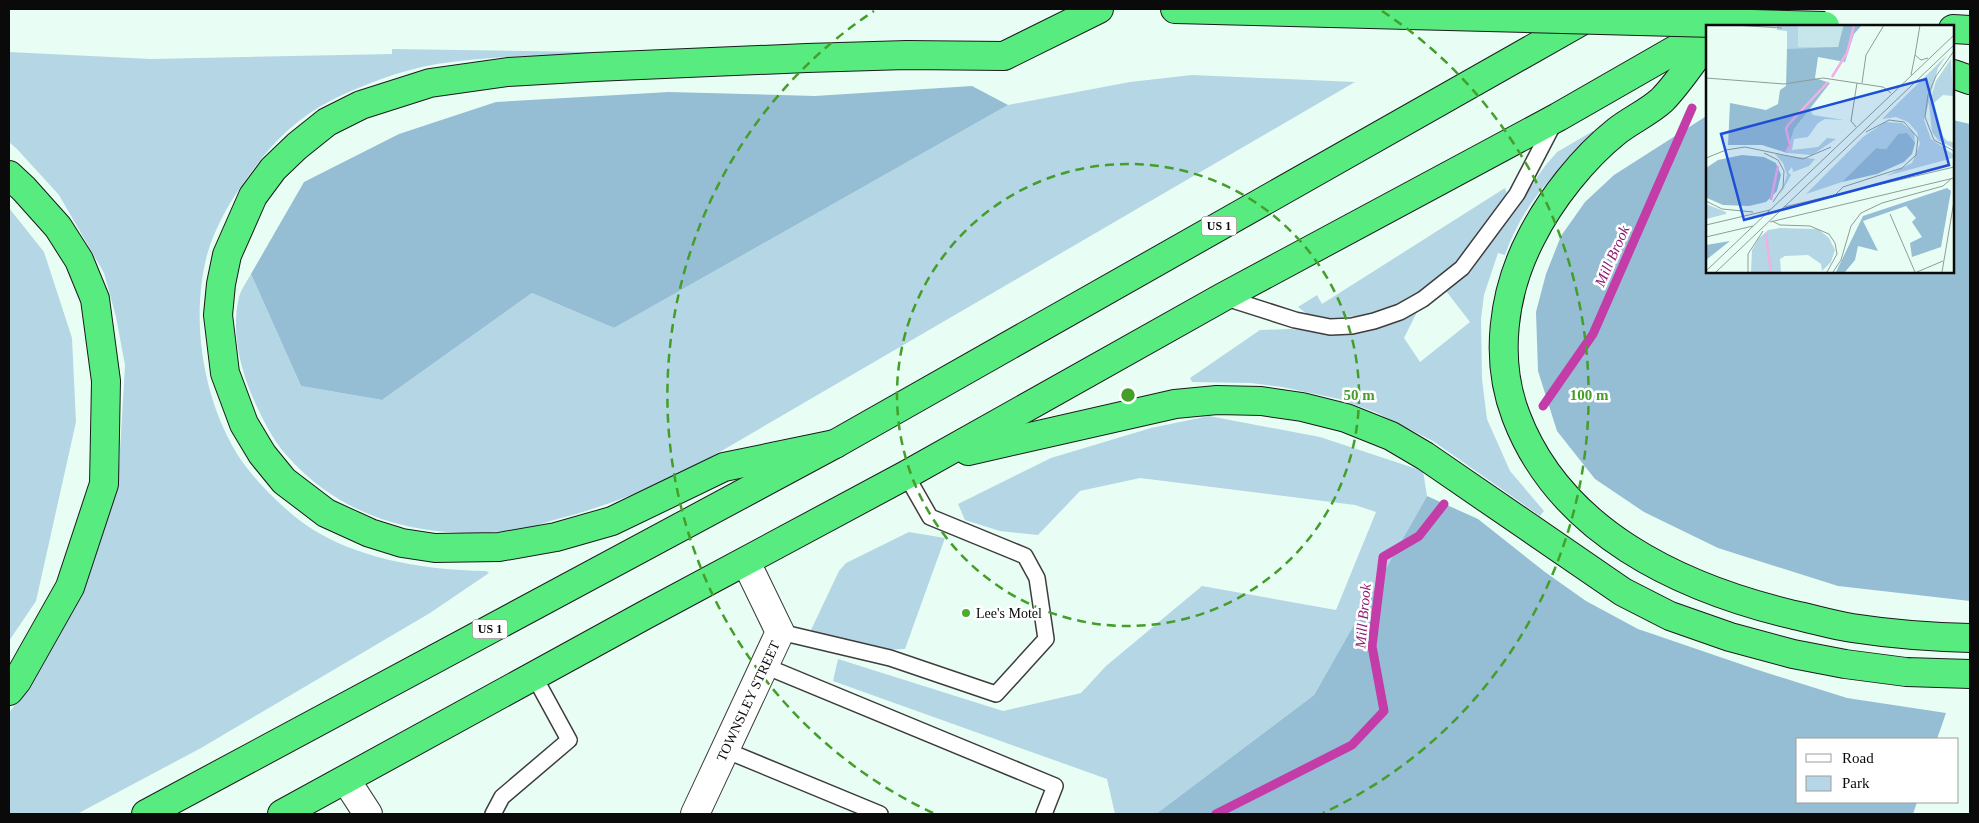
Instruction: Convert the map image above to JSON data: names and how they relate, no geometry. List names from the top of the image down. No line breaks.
{"streets":{"highway":["US 1"],"street":["TOWNSLEY STREET"]},"water":["Mill Brook"],"places":["Lee's Motel"],"legend":["Road","Park"],"rings":["50 m","100 m"]}
